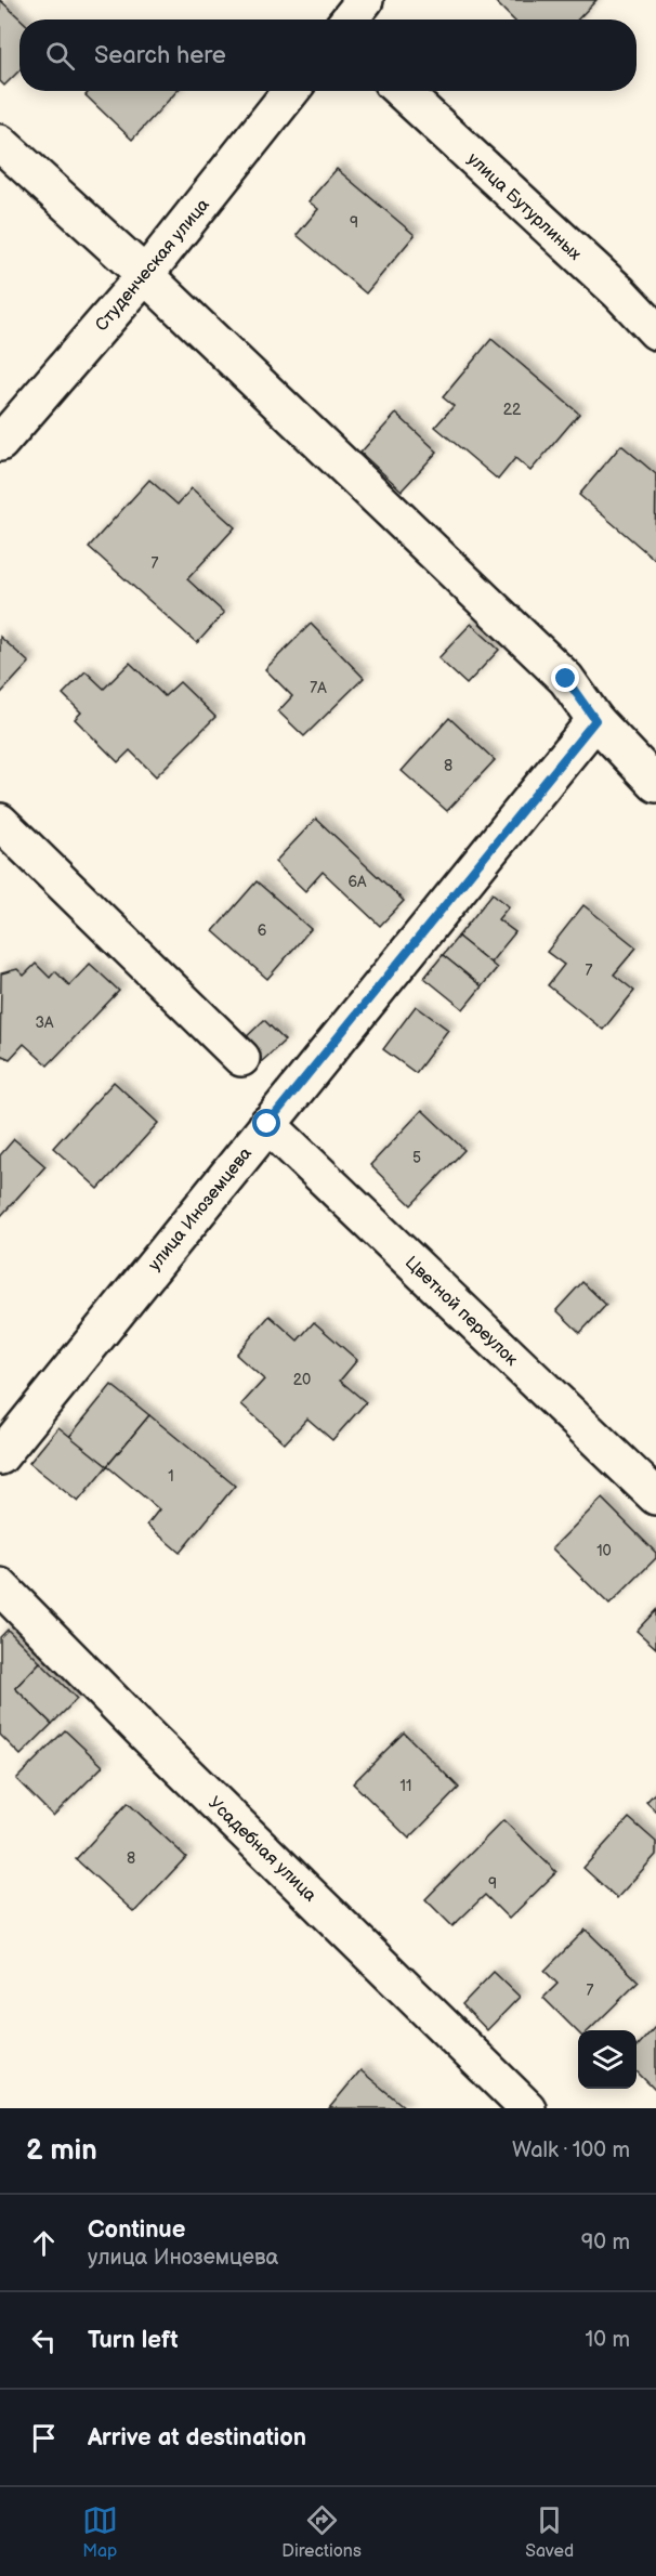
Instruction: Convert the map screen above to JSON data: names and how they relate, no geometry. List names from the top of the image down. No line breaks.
{"streets":{"street":["улица Бутурлиных","Студенческая улица","улица Иноземцева","Цветной переулок","Усадебная улица"]},"crossings":[["улица Иноземцева","Цветной переулок"]],"house_numbers":["9","22","7","7А","8","6А","6","7","3А","5","20","1","10","11","8","9","7"],"page":{"search":"Search here","heading":["2 min","Walk · 100 m"],"list":[["Continue","улица Иноземцева","90 m"],["Turn left","10 m"],"Arrive at destination"],"nav":["Map","Directions","Saved"]}}
